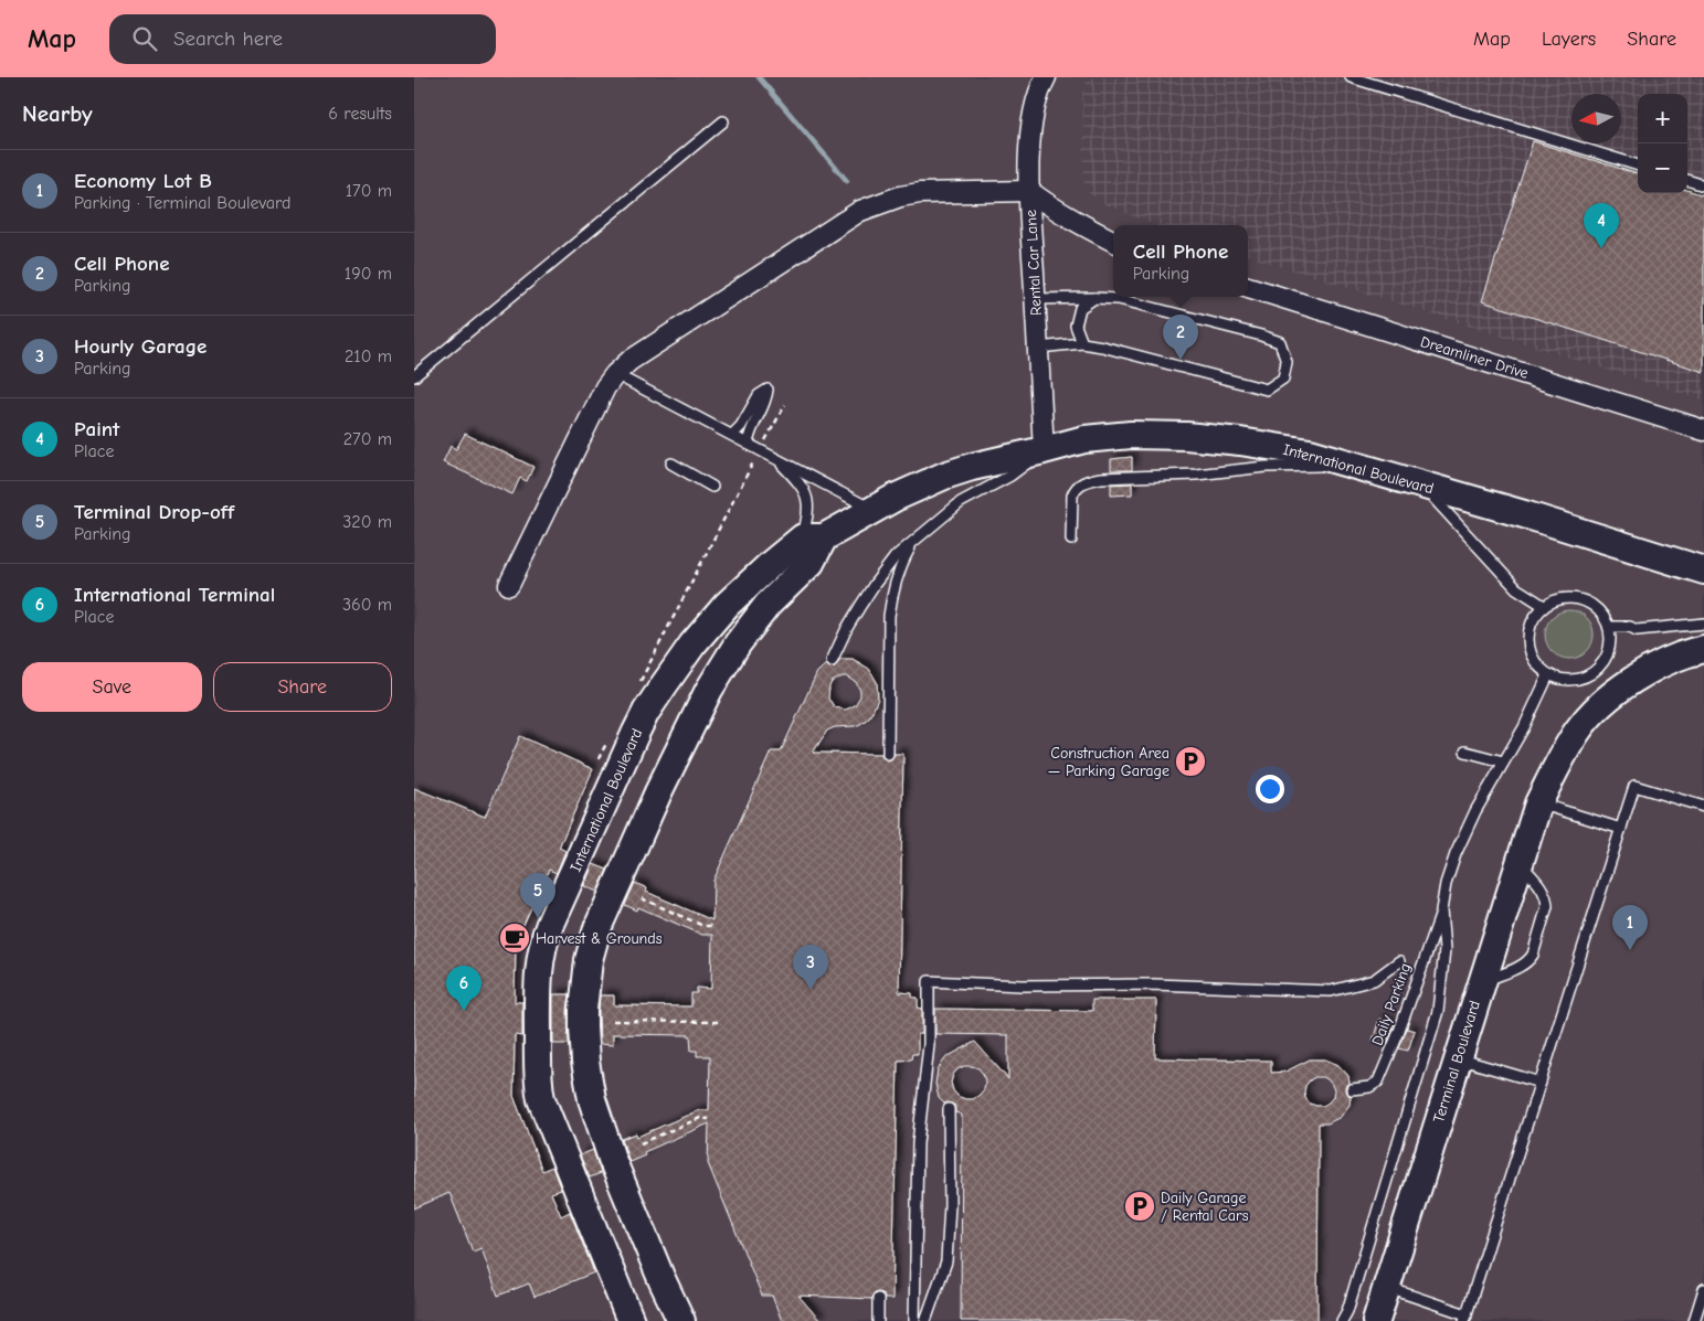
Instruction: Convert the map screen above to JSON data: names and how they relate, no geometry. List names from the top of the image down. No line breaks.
{"streets":{"main road":["International Boulevard","Terminal Boulevard"],"street":["Rental Car Lane","Dreamliner Drive"],"lane":["Daily Parking"]},"crossings":[["Rental Car Lane","International Boulevard"]],"places":{"parking":["Construction Area — Parking Garage","Daily Garage / Rental Cars"],"cafe":["Harvest & Grounds"]},"north":"left","page":{"header":"Map","search":"Search here","nav":["Map","Layers","Share"],"heading":["Nearby","6 results"],"map_buttons":["+","−"],"list":[{"mark":"1","name":"Economy Lot B","note":"Parking · Terminal Boulevard","value":"170 m"},{"mark":"2","name":"Cell Phone","note":"Parking","value":"190 m"},{"mark":"3","name":"Hourly Garage","note":"Parking","value":"210 m"},{"mark":"4","name":"Paint","note":"Place","value":"270 m"},{"mark":"5","name":"Terminal Drop-off","note":"Parking","value":"320 m"},{"mark":"6","name":"International Terminal","note":"Place","value":"360 m"}],"pins":["4","2","5","1","3","6"],"popup":["Cell Phone","Parking"],"buttons":["Save","Share"]}}
